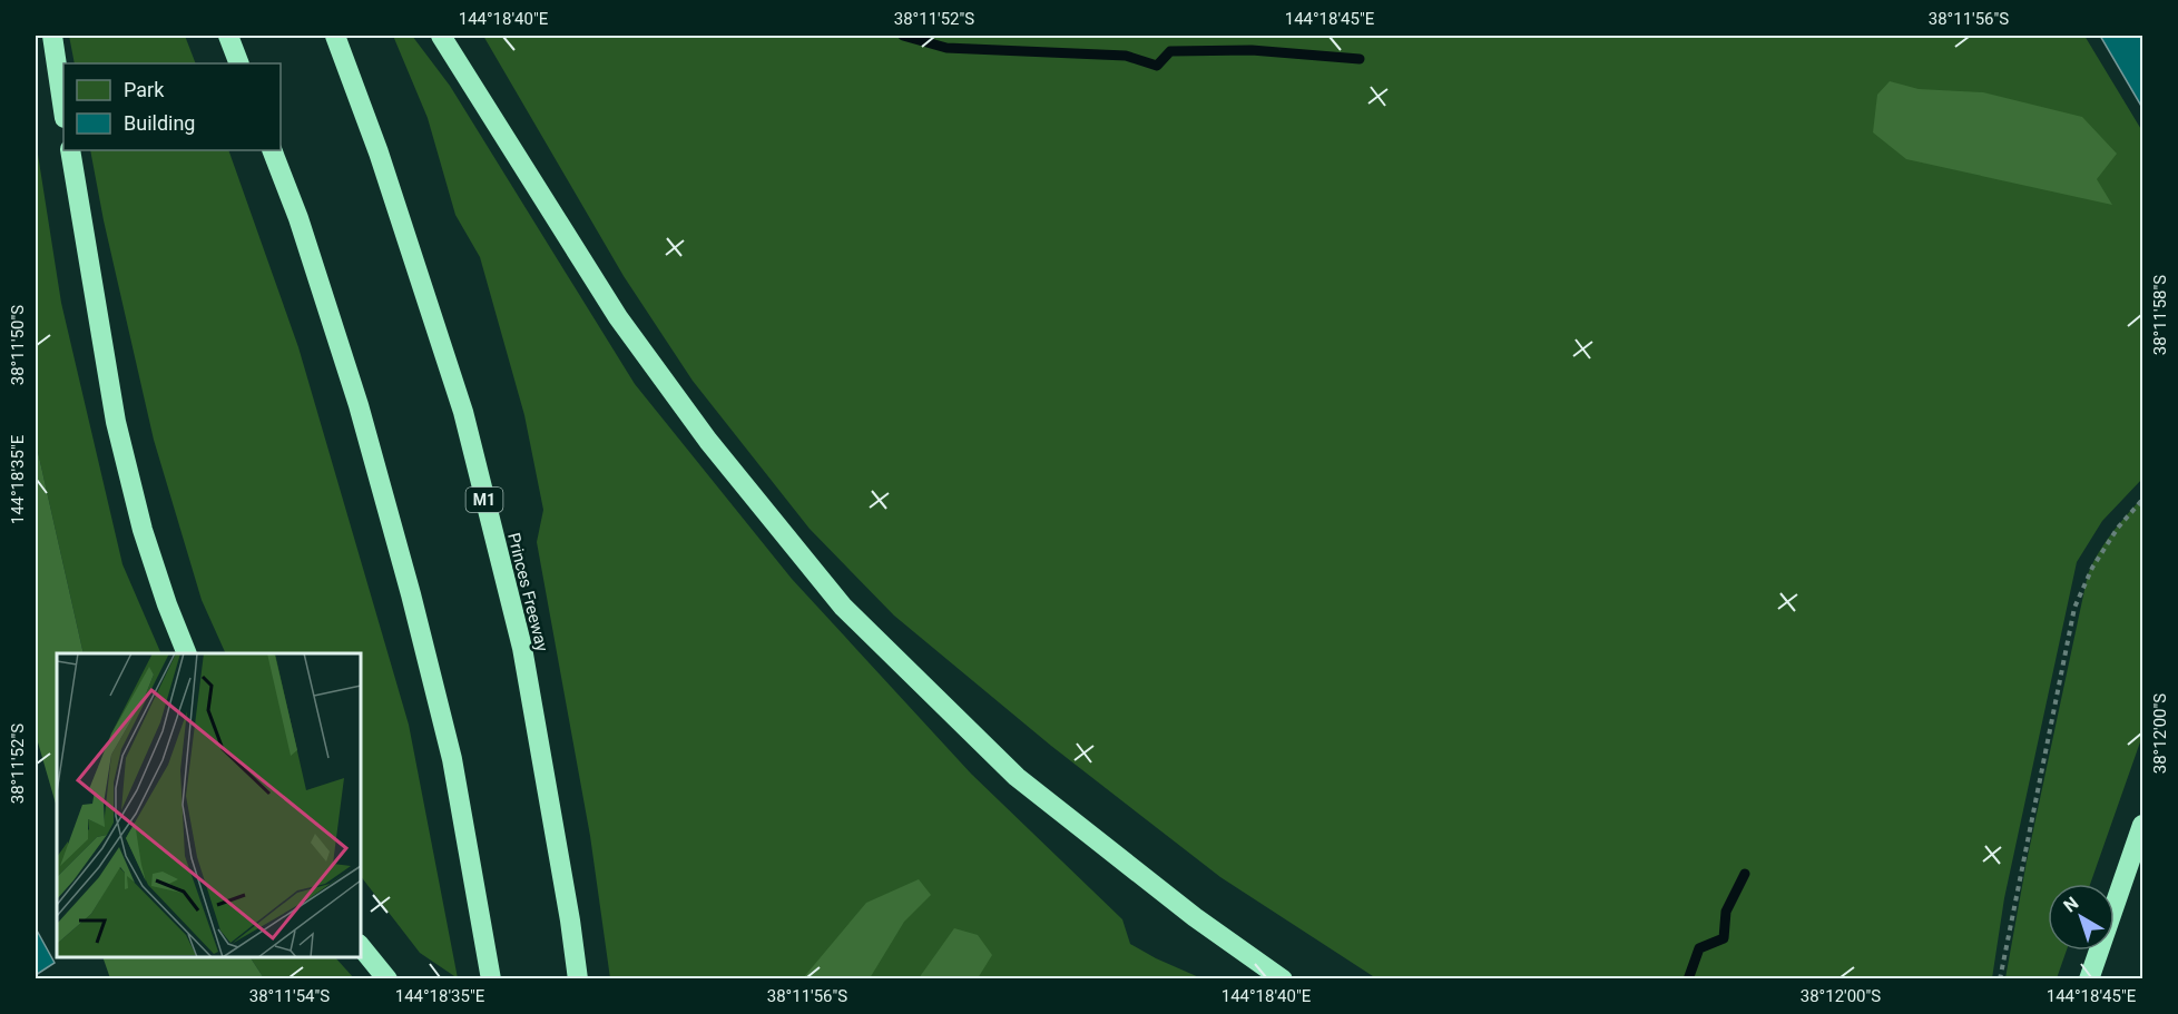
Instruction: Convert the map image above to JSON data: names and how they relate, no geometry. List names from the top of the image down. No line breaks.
{"streets":{"highway":["M1","Princes Freeway"]},"legend":["Park","Building"],"north":"top left","coordinates":["144°18'40\"E","38°11'52\"S","144°18'45\"E","38°11'56\"S","38°11'58\"S","38°11'50\"S","144°18'35\"E","38°12'00\"S","38°11'54\"S"]}
